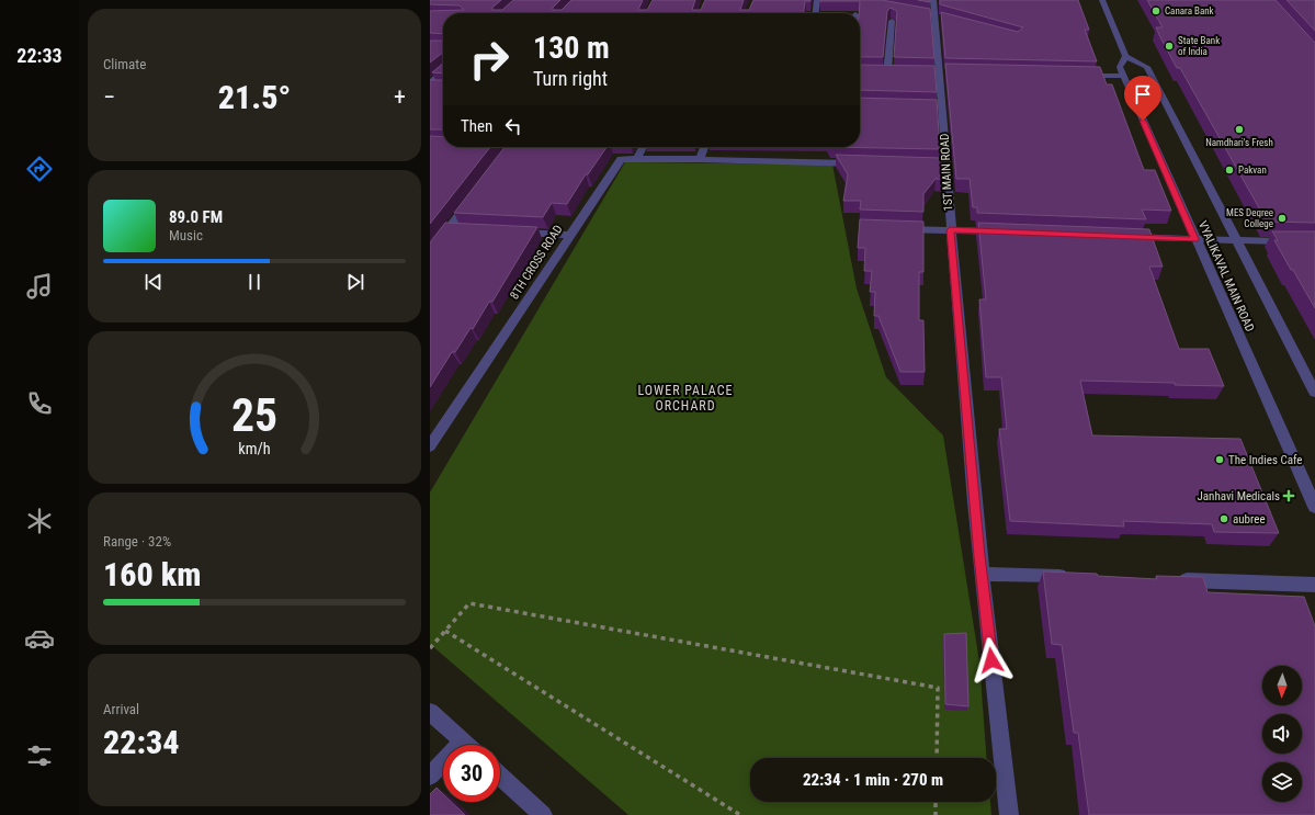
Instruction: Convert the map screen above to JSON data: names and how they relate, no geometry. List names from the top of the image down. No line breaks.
{"streets":{"street":["1ST MAIN ROAD","8TH CROSS ROAD","VYALIKAVAL MAIN ROAD"]},"districts":["LOWER PALACE ORCHARD"],"places":{"other":["Canara Bank","State Bank of India","Namdhari's Fresh","Pakvan","MES Degree College","The Indies Cafe","aubree"],"health":["Janhavi Medicals"]},"north":"bottom","page":{"tabs":"22:33","tile":["Climate",["Range · 32%","160 km"],["Arrival","22:34"]],"turn":["130 m","Turn right"],"heat":["−","21.5°","+"],"then":"Then","song":["89.0 FM","Music"],"limit":"30","trip":"22:34 · 1 min · 270 m","gauge":["25","km/h"]}}
